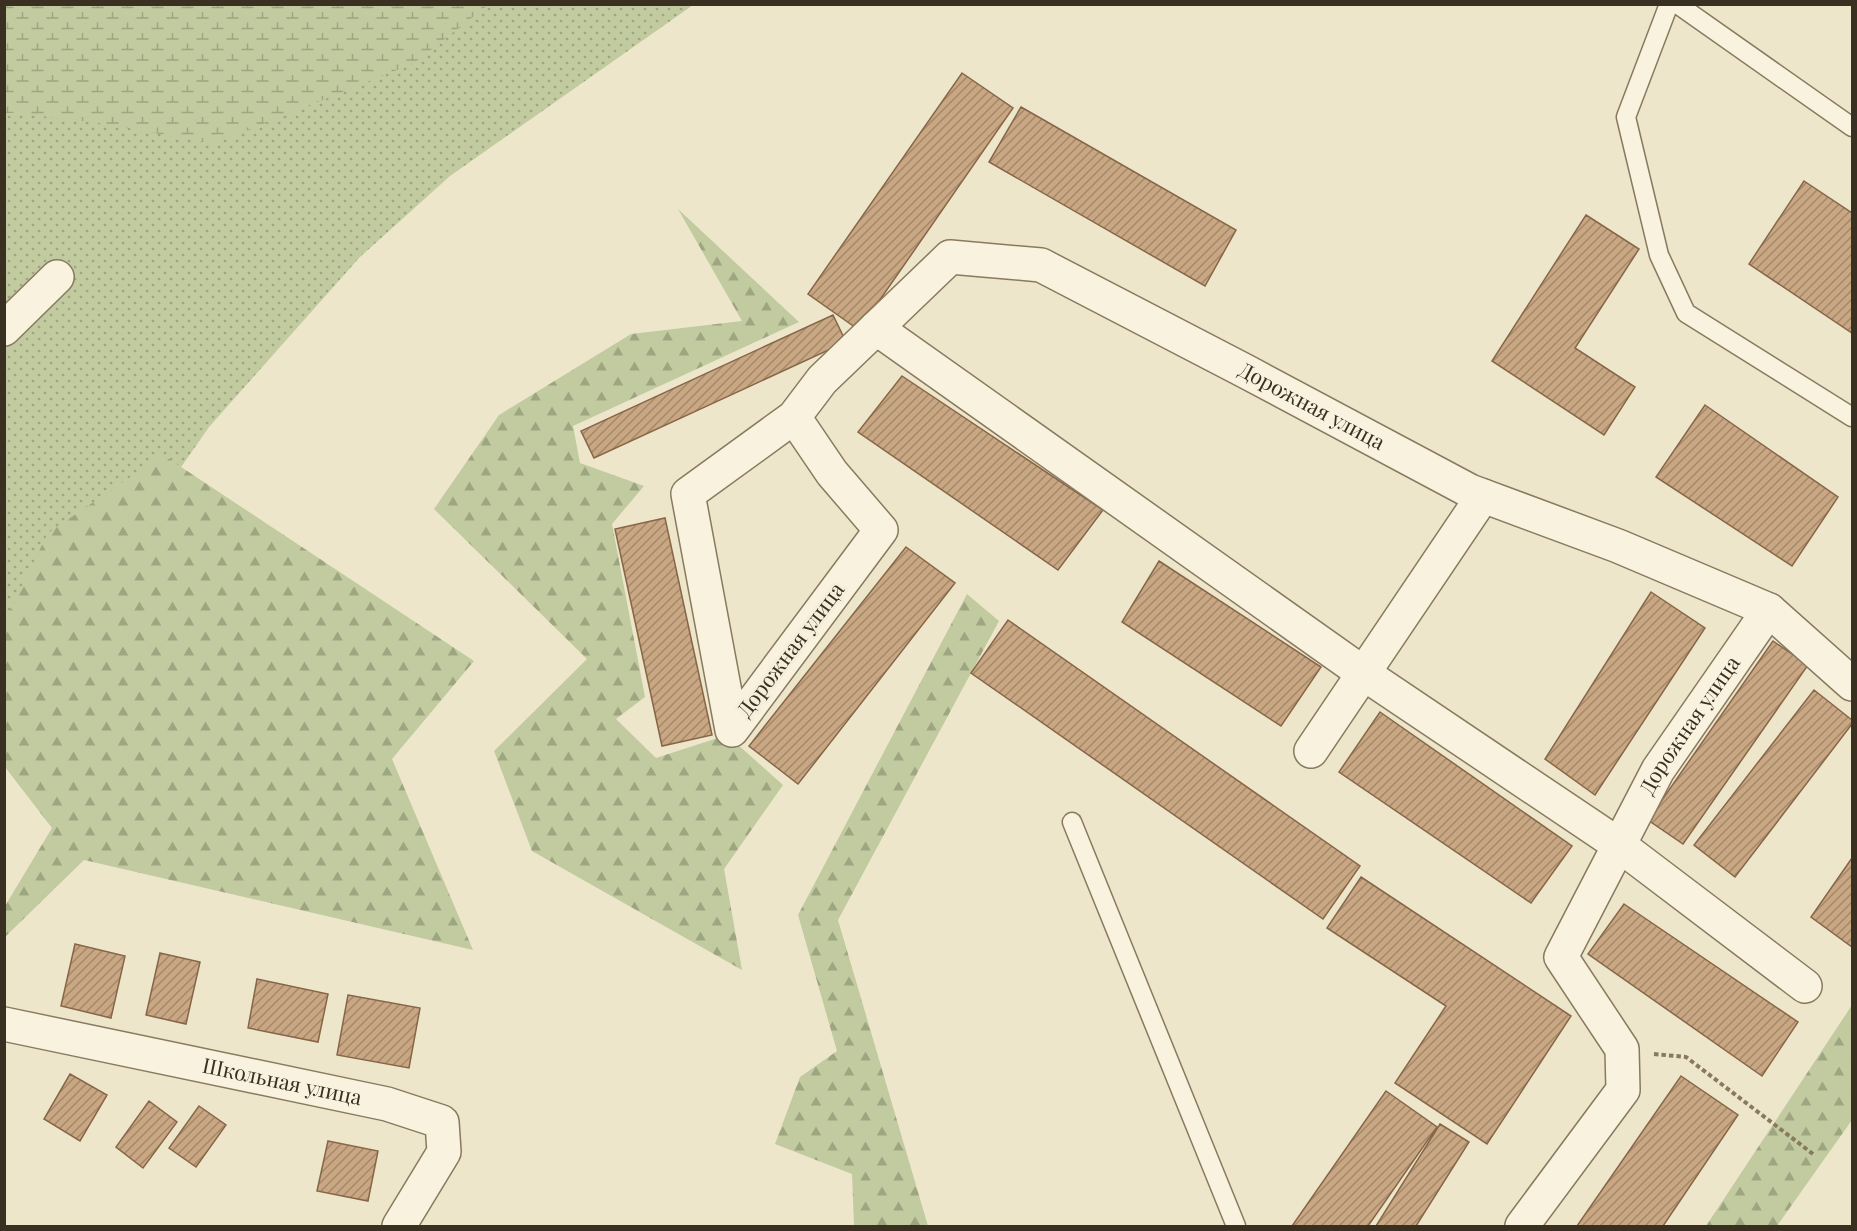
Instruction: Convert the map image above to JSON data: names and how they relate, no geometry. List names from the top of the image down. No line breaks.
{"streets":{"street":["Дорожная улица","Школьная улица"]}}
